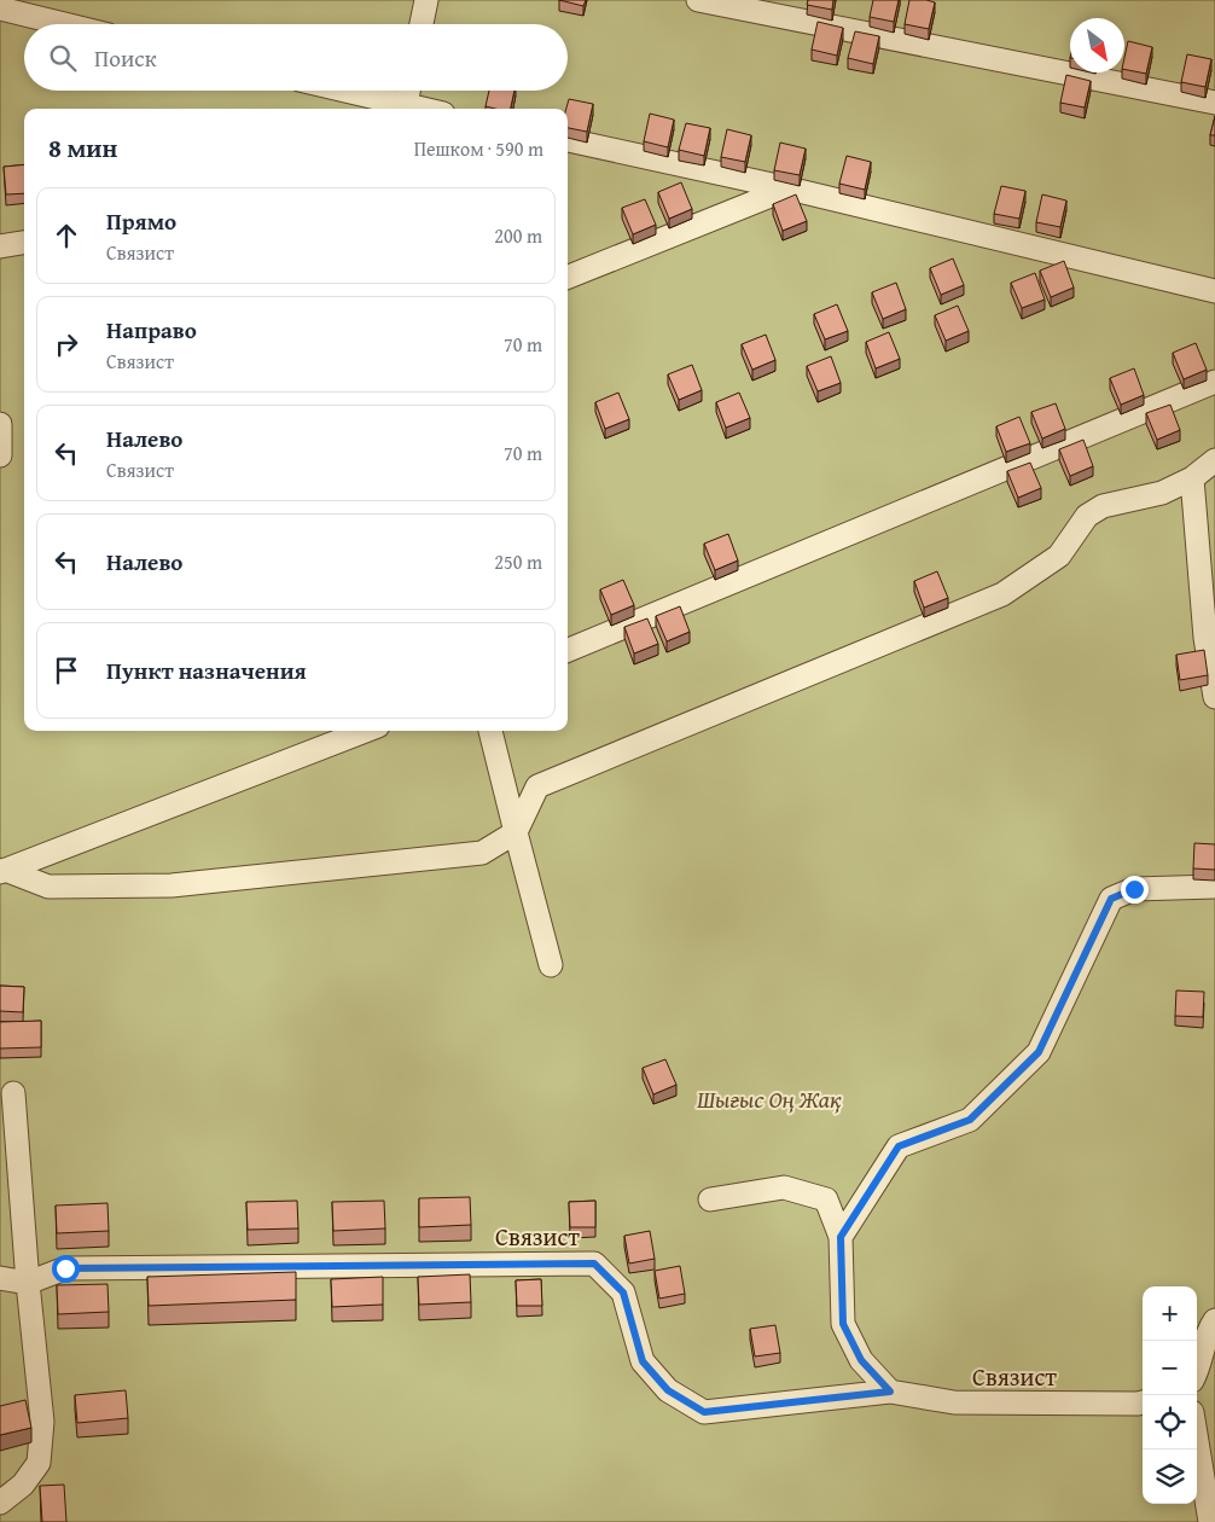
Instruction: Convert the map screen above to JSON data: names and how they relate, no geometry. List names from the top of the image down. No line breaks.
{"streets":{"street":["Связист"]},"parks":["Шығыс Оң Жақ"],"north":"bottom right","page":{"search":"Поиск","heading":["8 мин","Пешком · 590 m"],"list":[["Прямо","Связист","200 m"],["Направо","Связист","70 m"],["Налево","Связист","70 m"],["Налево","250 m"],"Пункт назначения"],"map_buttons":["+","−"]}}
